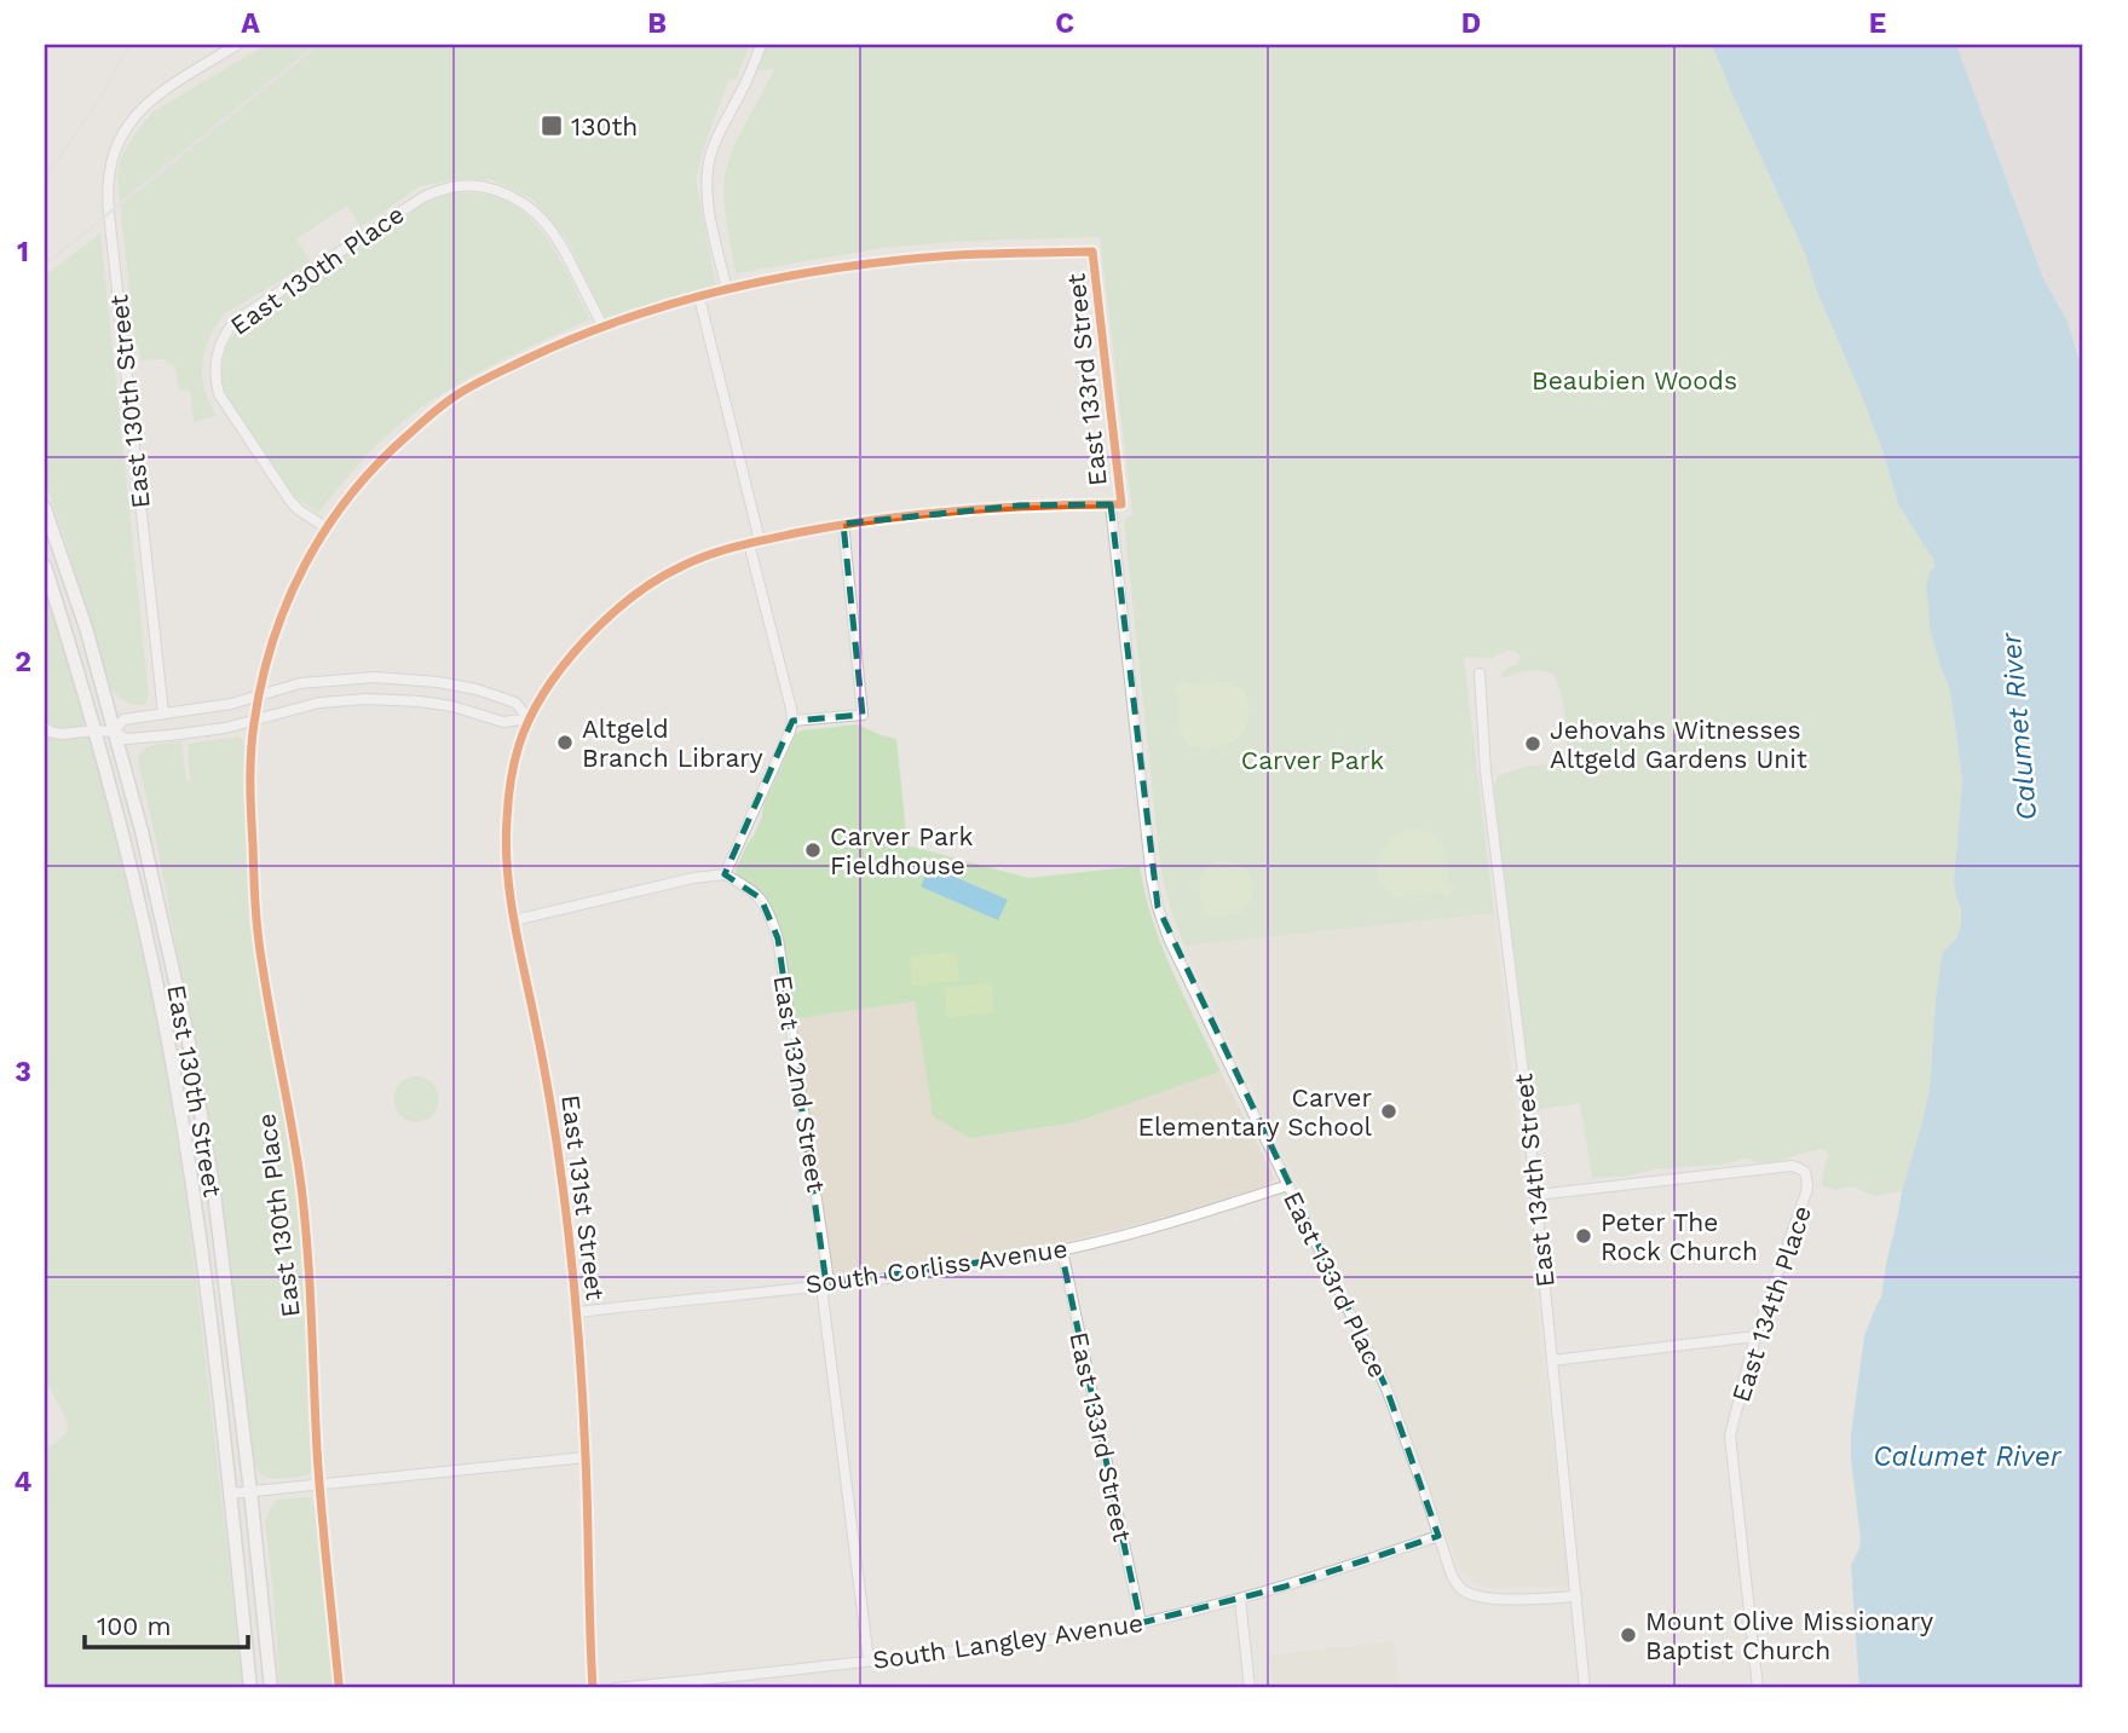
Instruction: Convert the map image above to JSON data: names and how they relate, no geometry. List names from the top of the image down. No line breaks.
{"streets":{"main road":["East 130th Street"],"street":["East 130th Place","East 133rd Street","East 132nd Street","East 134th Street","East 131st Street","South Corliss Avenue","East 133rd Place","East 134th Place","South Langley Avenue"]},"crossings":[["East 130th Place","East 133rd Street"],["East 133rd Street","East 131st Street"],["East 133rd Street","South Corliss Avenue"],["East 133rd Street","East 133rd Place"],["East 133rd Street","South Langley Avenue"],["East 132nd Street","South Corliss Avenue"],["East 132nd Street","South Langley Avenue"],["East 134th Street","East 133rd Place"],["East 134th Street","East 134th Place"],["East 131st Street","South Corliss Avenue"],["South Corliss Avenue","East 133rd Place"],["East 133rd Place","South Langley Avenue"]],"water":["Calumet River"],"parks":["Beaubien Woods","Carver Park"],"places":{"transit":["130th"],"other":["Altgeld Branch Library","Jehovahs Witnesses Altgeld Gardens Unit","Carver Park Fieldhouse","Carver Elementary School","Peter The Rock Church","Mount Olive Missionary Baptist Church"]},"scale_bar":"100 m","grid":{"columns":["A","B","C","D","E"],"rows":["1","2","3","4"]}}
